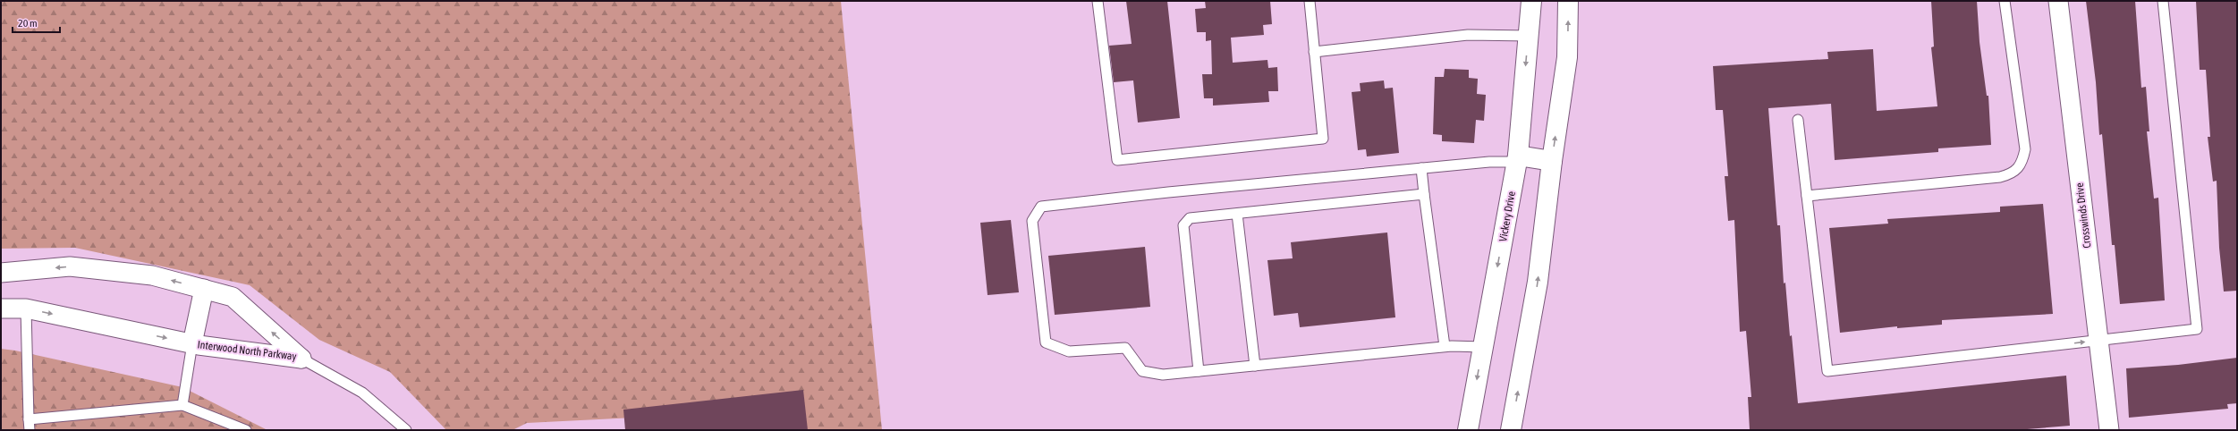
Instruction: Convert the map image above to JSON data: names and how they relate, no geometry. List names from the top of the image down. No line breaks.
{"streets":{"main road":["Vickery Drive"],"street":["Crosswinds Drive","Interwood North Parkway"]},"scale_bar":"20 m"}
